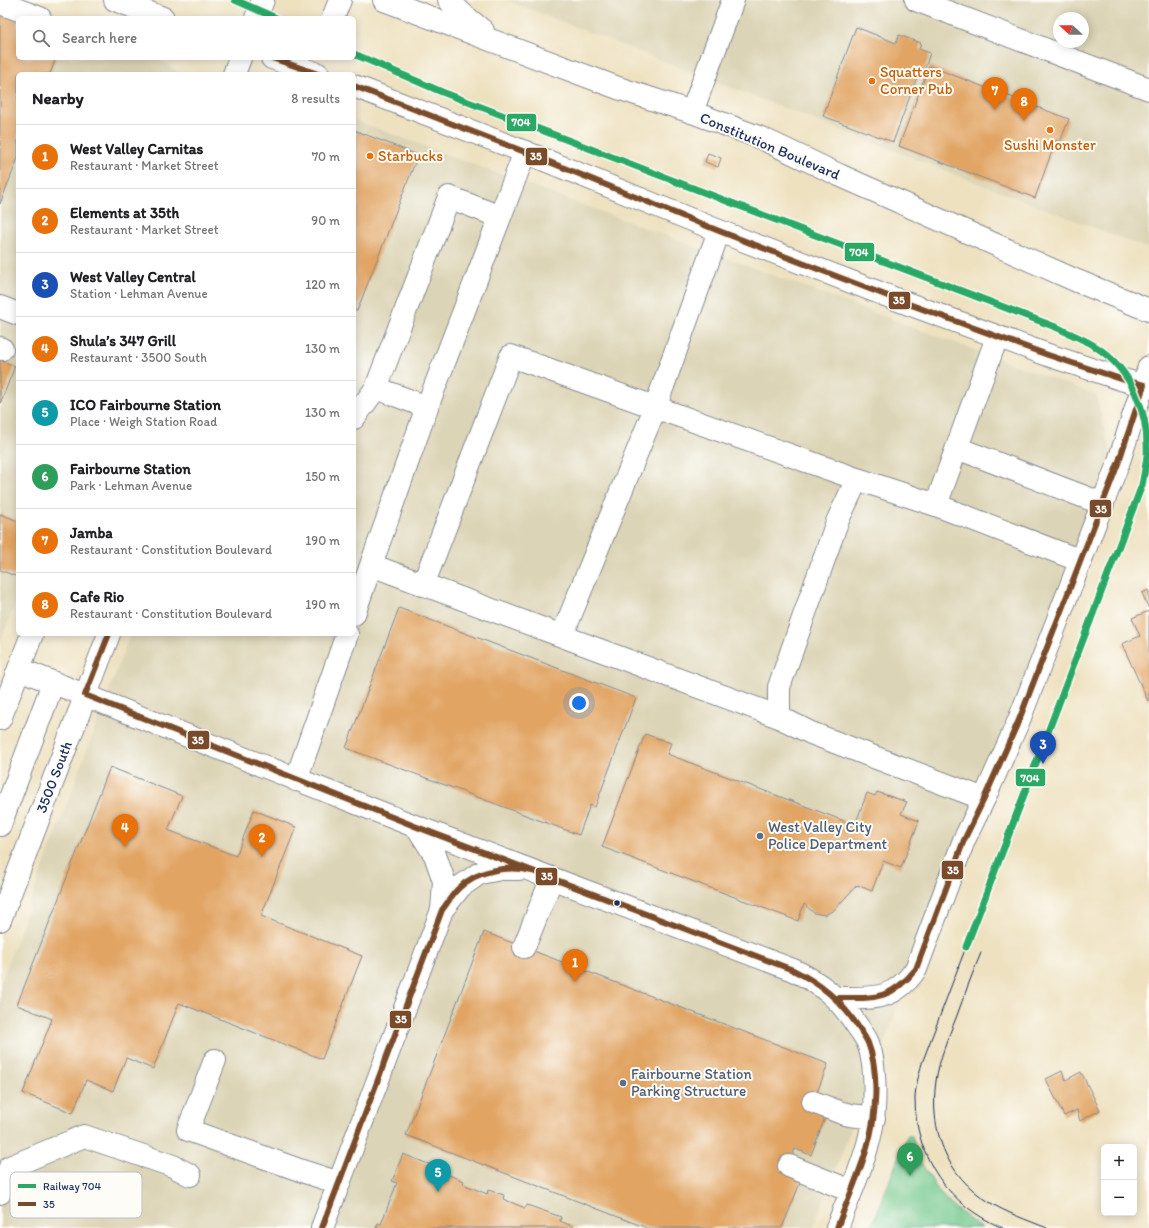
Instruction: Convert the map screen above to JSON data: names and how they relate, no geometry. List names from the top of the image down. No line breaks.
{"streets":{"street":["Constitution Boulevard","3500 South"]},"places":["Squatters Corner Pub","Sushi Monster","Starbucks","West Valley City Police Department","Fairbourne Station Parking Structure"],"lines":["rail line 704","transit line 35"],"legend":["Railway 704","35"],"north":"left","page":{"search":"Search here","heading":["Nearby","8 results"],"pins":["7","8","3","4","2","1","6","5"],"list":[{"mark":"1","name":"West Valley Carnitas","note":"Restaurant · Market Street","value":"70 m"},{"mark":"2","name":"Elements at 35th","note":"Restaurant · Market Street","value":"90 m"},{"mark":"3","name":"West Valley Central","note":"Station · Lehman Avenue","value":"120 m"},{"mark":"4","name":"Shula’s 347 Grill","note":"Restaurant · 3500 South","value":"130 m"},{"mark":"5","name":"ICO Fairbourne Station","note":"Place · Weigh Station Road","value":"130 m"},{"mark":"6","name":"Fairbourne Station","note":"Park · Lehman Avenue","value":"150 m"},{"mark":"7","name":"Jamba","note":"Restaurant · Constitution Boulevard","value":"190 m"},{"mark":"8","name":"Cafe Rio","note":"Restaurant · Constitution Boulevard","value":"190 m"}],"map_buttons":["+","−"]}}
